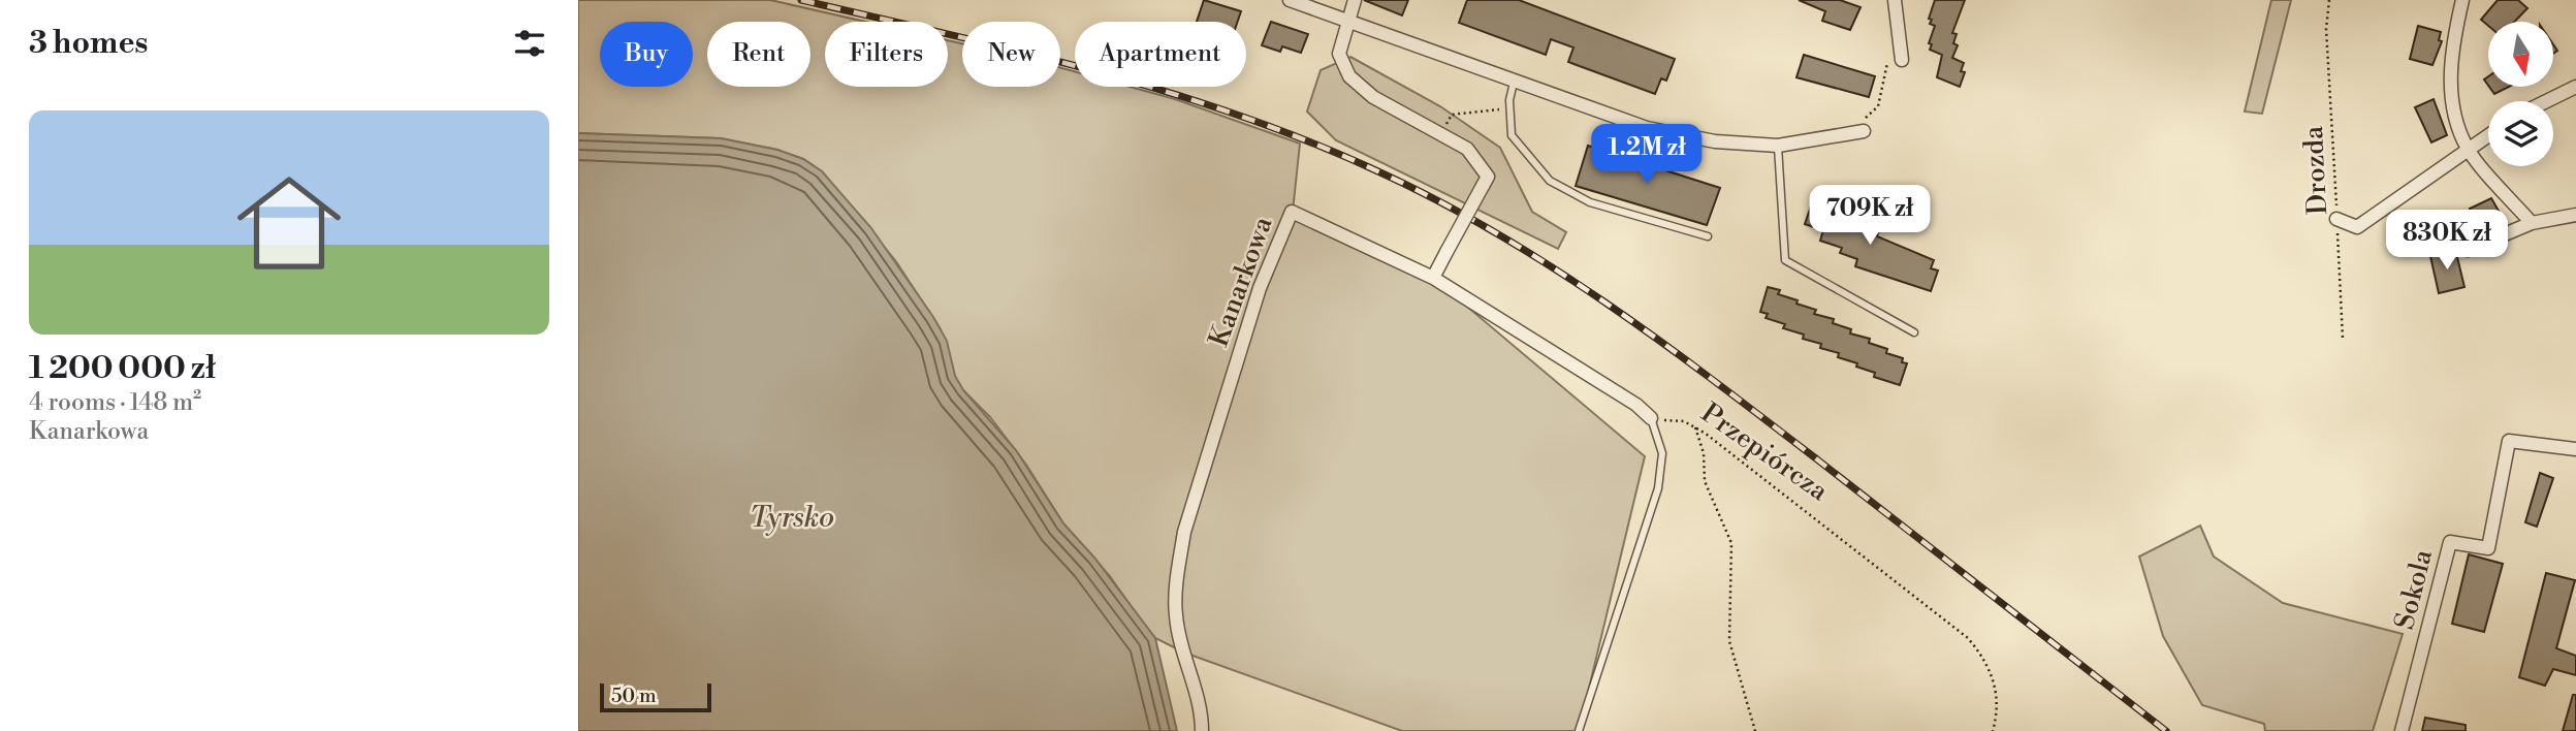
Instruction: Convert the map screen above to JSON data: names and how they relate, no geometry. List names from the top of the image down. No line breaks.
{"streets":{"street":["Kanarkowa","Sokola"],"path":["Drozda","Przepiórcza"]},"water":["Tyrsko"],"scale_bar":"50 m","north":"bottom","page":{"heading":"3 homes","chip":["Buy","Rent","Filters","New","Apartment"],"list":[{"name":"1 200 000 zł","note":"4 rooms · 148 m² · Kanarkowa"}],"price":["1.2M zł","709K zł","830K zł"],"scale":"50 m"}}
